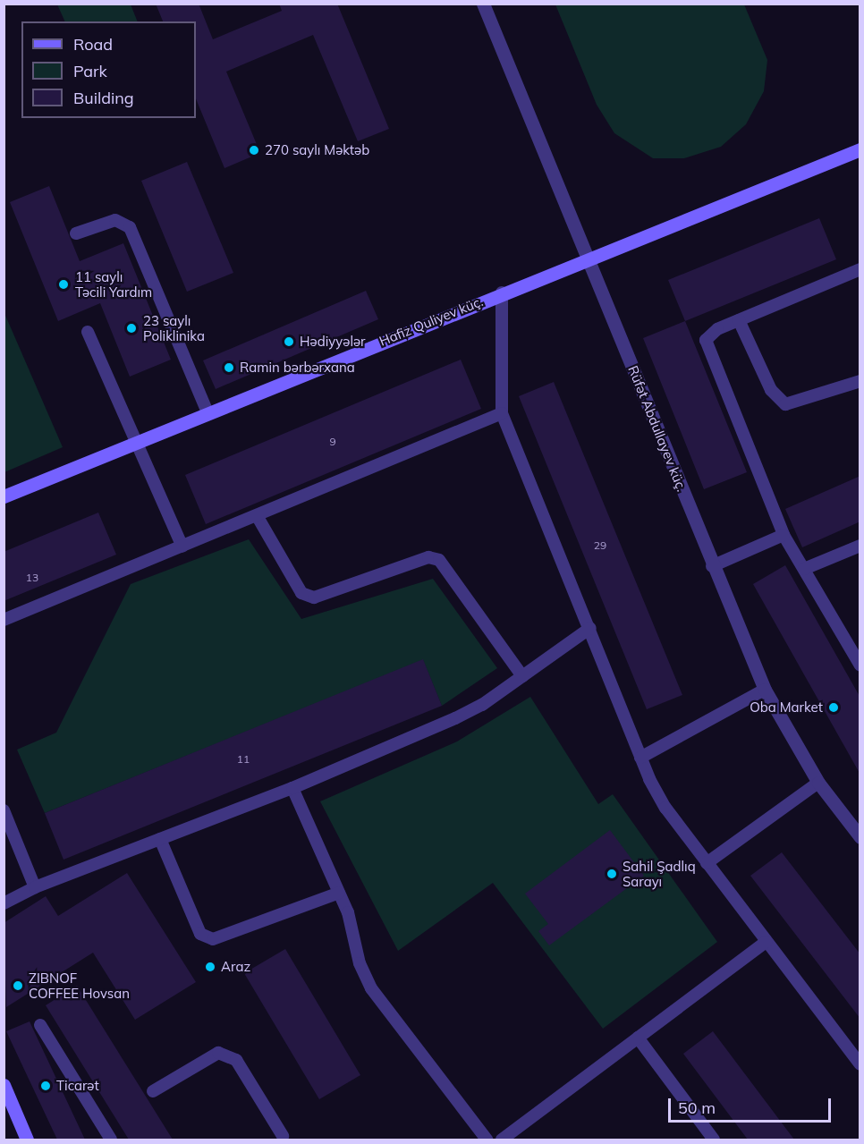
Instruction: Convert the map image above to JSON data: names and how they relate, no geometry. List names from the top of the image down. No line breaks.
{"streets":{"street":["Hafiz Quliyev küç.","Rüfət Abdullayev küç."]},"crossings":[["Hafiz Quliyev küç.","Rüfət Abdullayev küç."]],"places":["270 saylı Məktəb","11 saylı Təcili Yardım","23 saylı Poliklinika","Hədiyyələr","Ramin bərbərxana","Oba Market","Sahil Şadlıq Sarayı","Araz","ZIBNOF COFFEE Hovsan","Ticarət"],"house_numbers":["9","29","13","11"],"legend":["Road","Park","Building"],"scale_bar":"50 m"}
